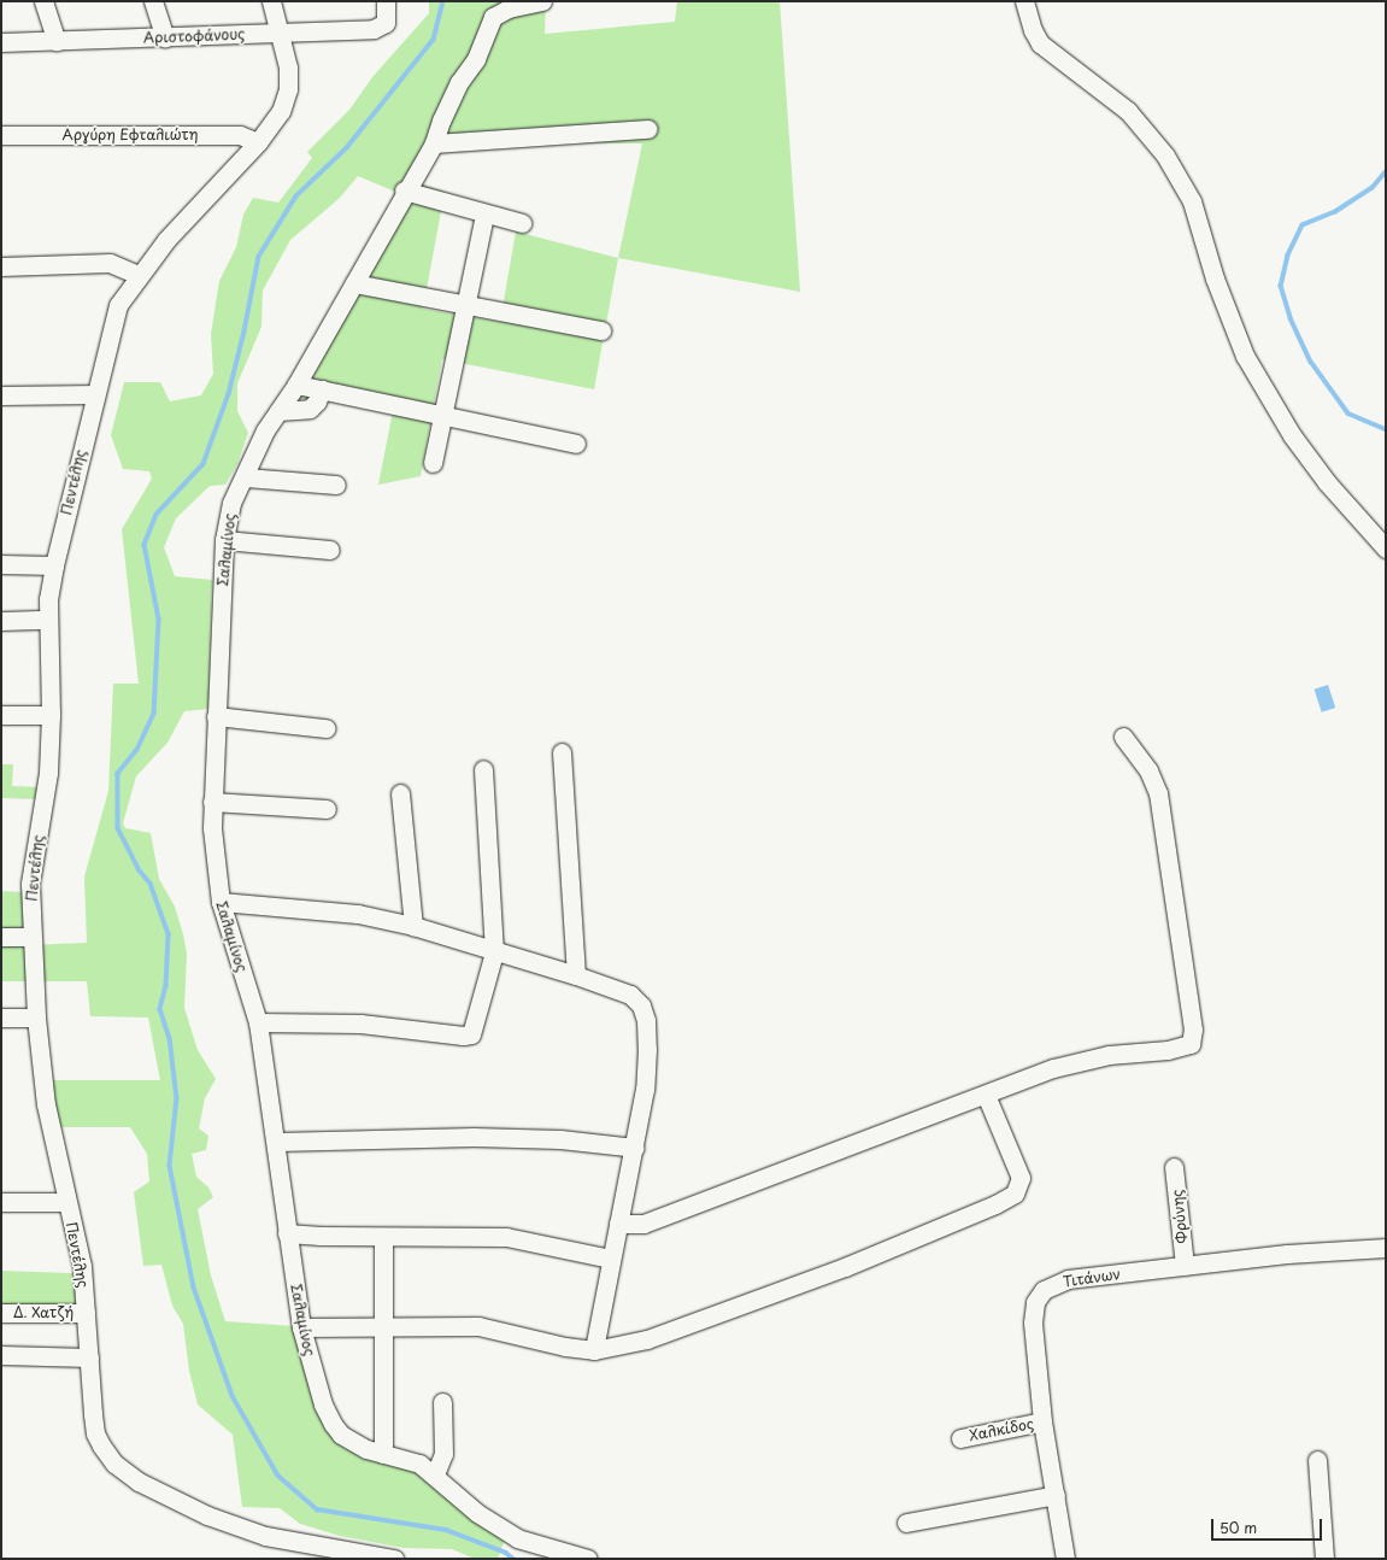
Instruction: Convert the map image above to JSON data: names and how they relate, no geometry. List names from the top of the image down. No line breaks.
{"streets":{"street":["Αριστοφάνους","Αργύρη Εφταλιώτη","Πεντέλης","Σαλαμίνος","Φρύνης","Τιτάνων","Δ. Χατζή","Χαλκίδος"]},"crossings":[["Αριστοφάνους","Πεντέλης"],["Αργύρη Εφταλιώτη","Πεντέλης"],["Πεντέλης","Δ. Χατζή"],["Φρύνης","Τιτάνων"],["Τιτάνων","Χαλκίδος"]],"scale_bar":"50 m"}
